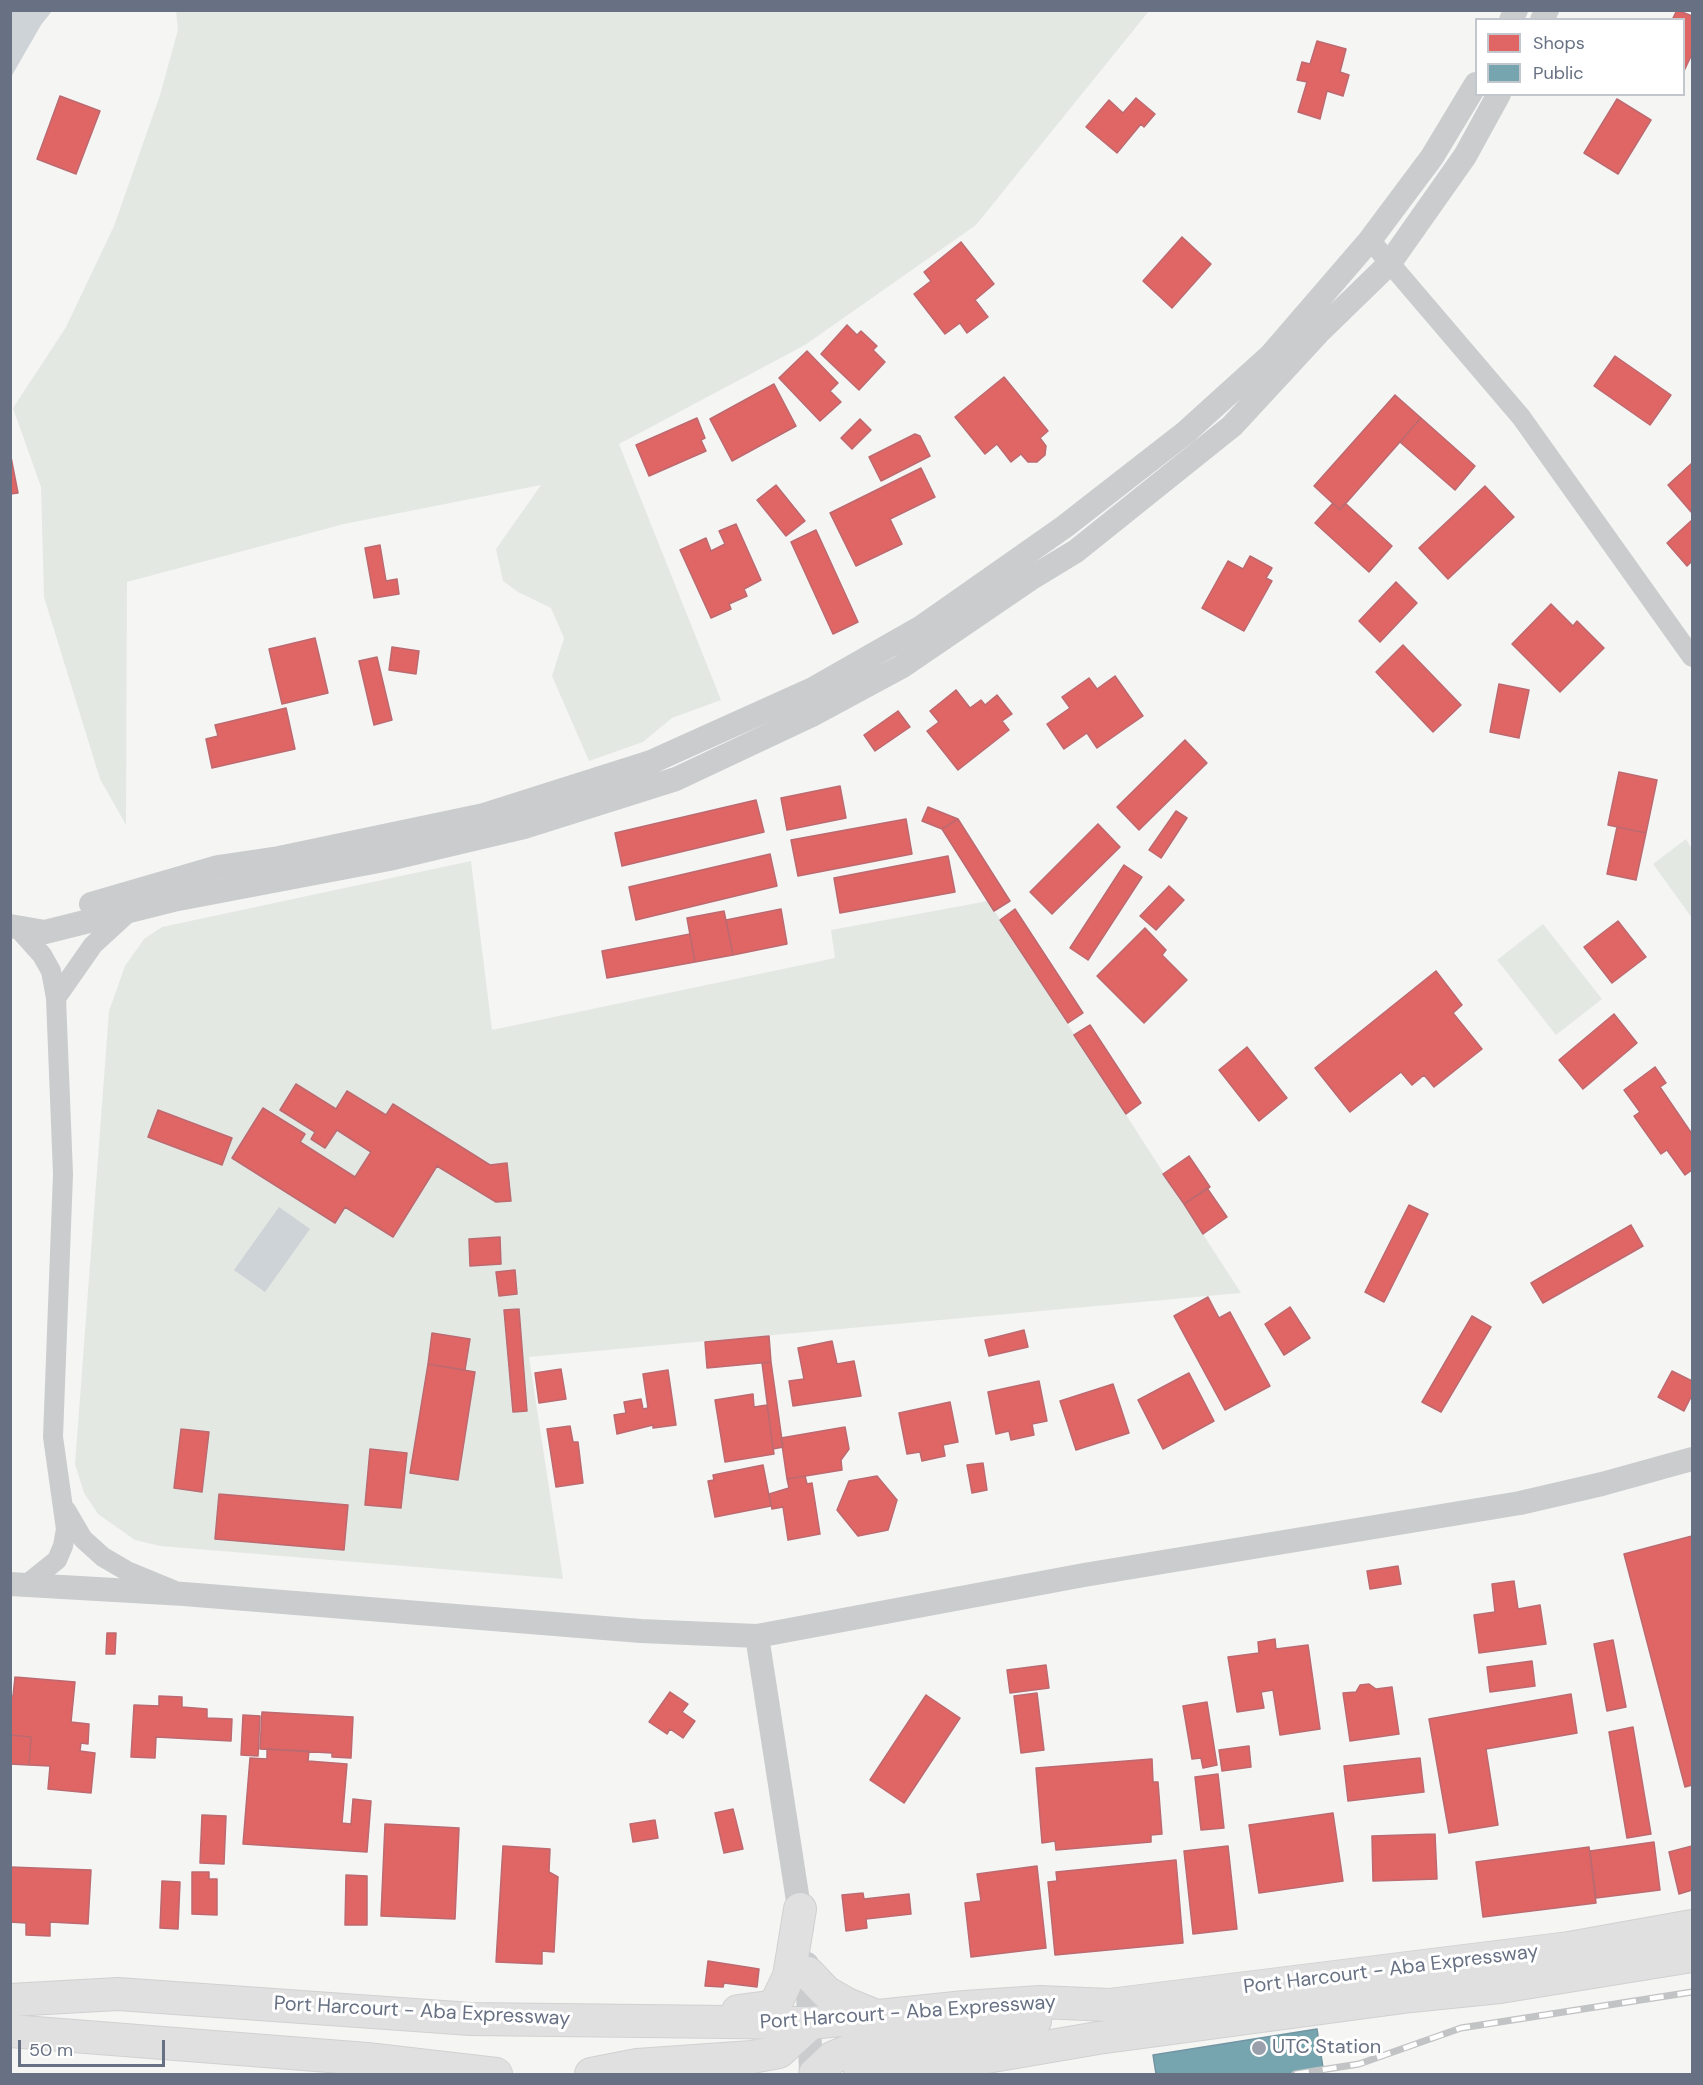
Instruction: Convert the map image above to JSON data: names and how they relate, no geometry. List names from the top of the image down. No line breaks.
{"streets":{"highway":["Port Harcourt - Aba Expressway"]},"places":["UTC Station"],"legend":["Shops","Public"],"scale_bar":"50 m"}
